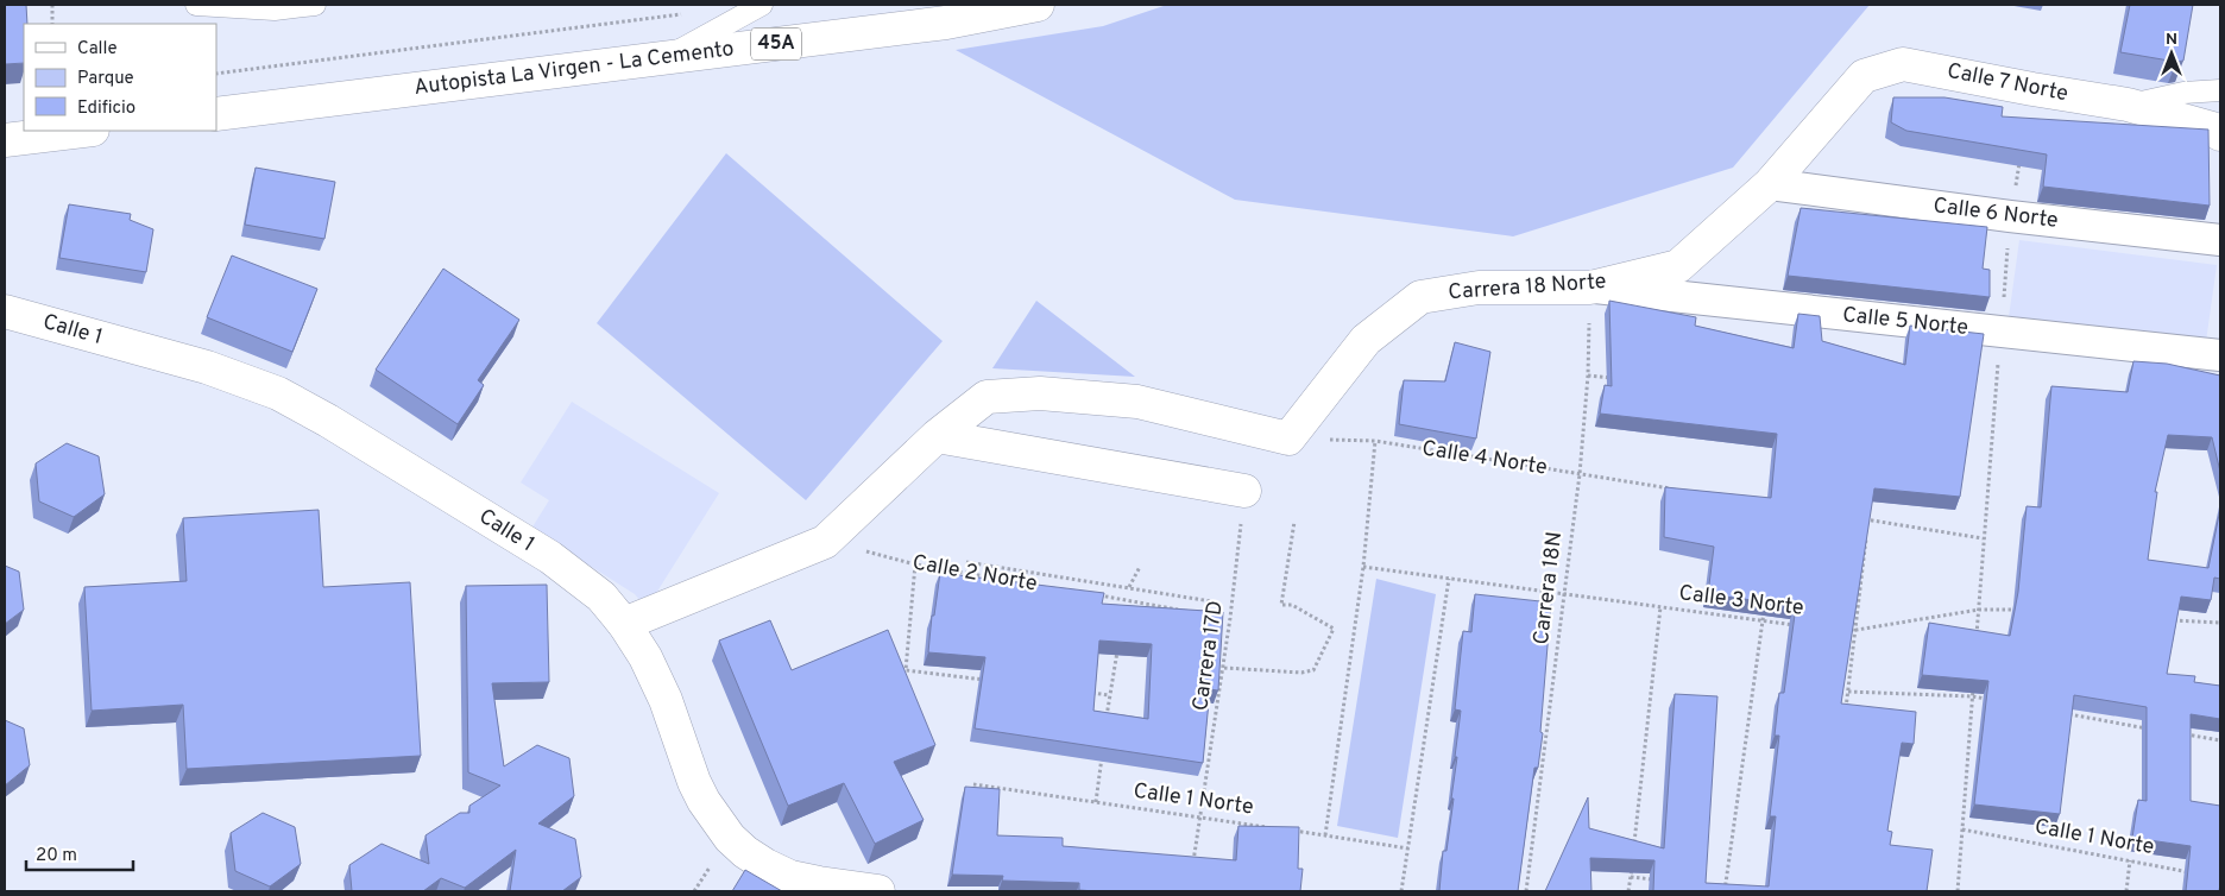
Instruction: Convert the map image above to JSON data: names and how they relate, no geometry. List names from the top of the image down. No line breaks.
{"streets":{"street":["45A","Autopista La Virgen - La Cemento","Calle 7 Norte","Calle 6 Norte","Carrera 18 Norte","Calle 5 Norte","Calle 1"],"path":["Calle 4 Norte","Calle 2 Norte","Carrera 18N","Calle 3 Norte","Carrera 17D","Calle 1 Norte"]},"crossings":[["Calle 7 Norte","Carrera 18 Norte"],["Calle 6 Norte","Carrera 18 Norte"],["Carrera 18 Norte","Calle 5 Norte"],["Carrera 18 Norte","Calle 4 Norte"],["Carrera 18 Norte","Carrera 18N"],["Calle 5 Norte","Carrera 18N"],["Calle 4 Norte","Carrera 18N"],["Carrera 18N","Calle 3 Norte"],["Carrera 17D","Calle 1 Norte"]],"legend":["Calle","Parque","Edificio"],"scale_bar":"20 m","north":"top"}
